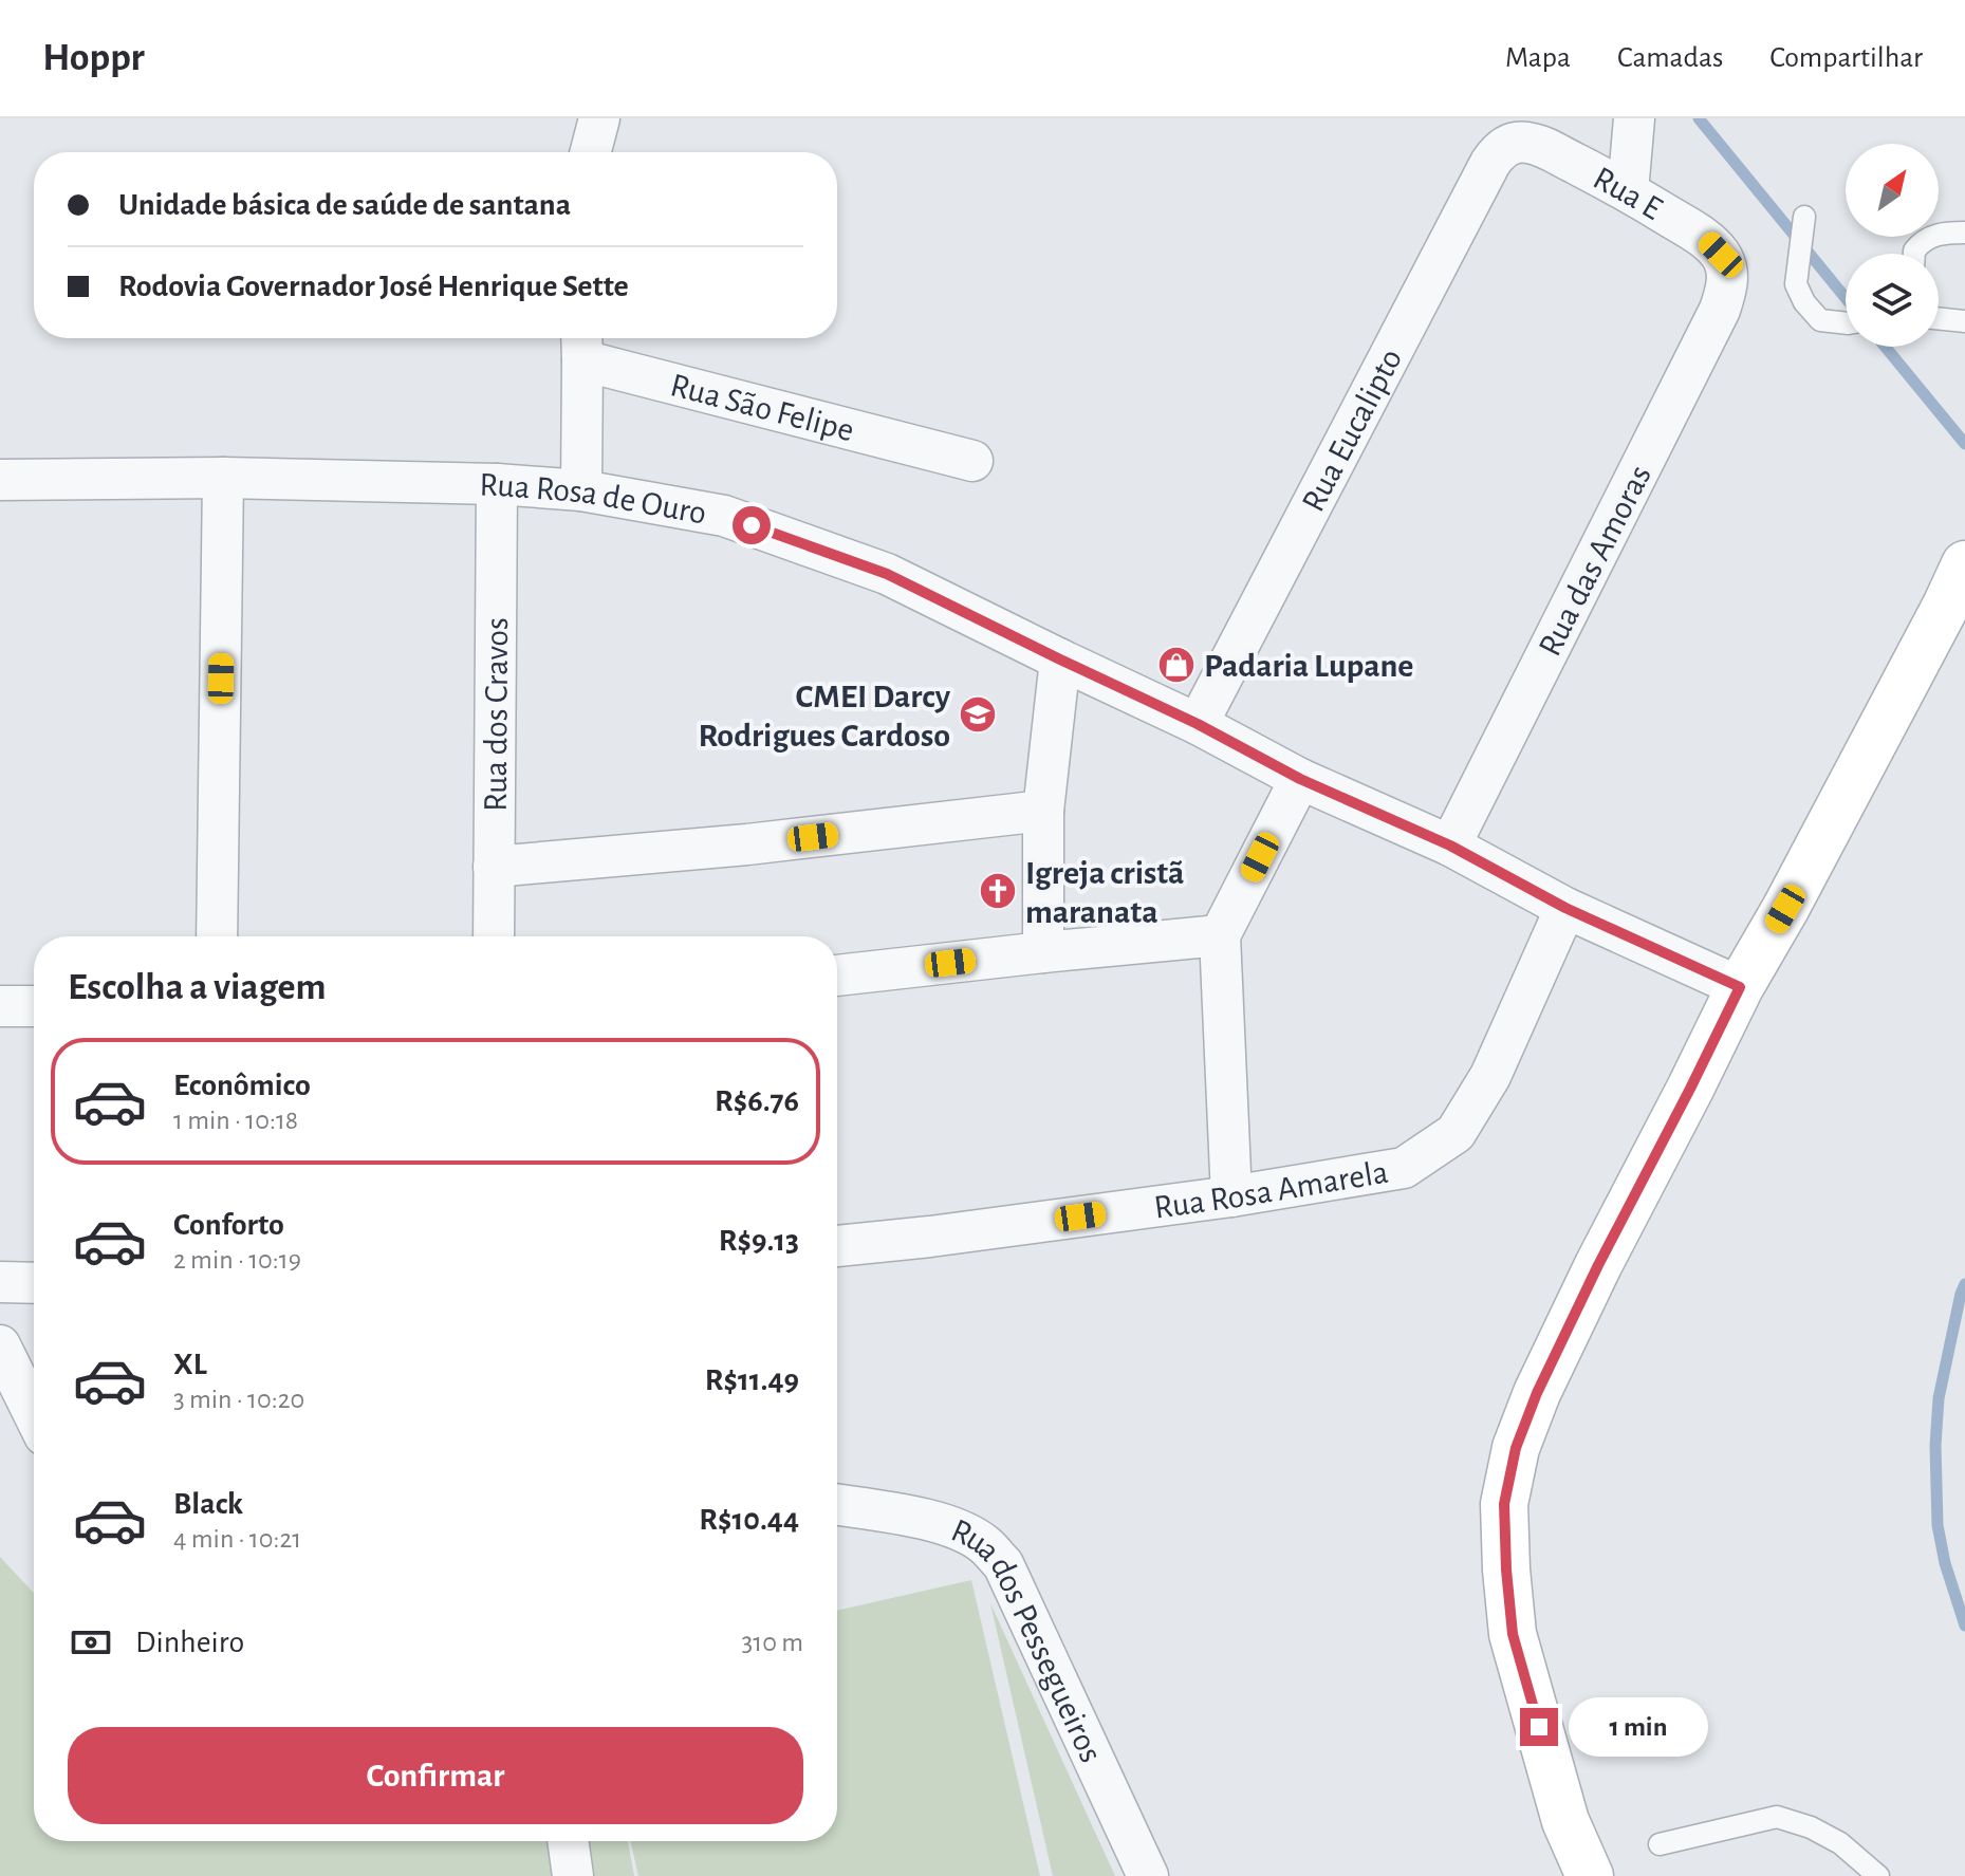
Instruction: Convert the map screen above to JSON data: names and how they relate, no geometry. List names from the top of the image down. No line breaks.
{"streets":{"street":["Rua E","Rua São Felipe","Rua Eucalipto","Rua Rosa de Ouro","Rua das Amoras","Rua dos Cravos","Rua Rosa Amarela","Rua dos Pessegueiros"]},"crossings":[["Rua E","Rua Eucalipto"],["Rua E","Rua das Amoras"],["Rua Eucalipto","Rua Rosa de Ouro"],["Rua Rosa de Ouro","Rua das Amoras"],["Rua Rosa de Ouro","Rua dos Cravos"],["Rua Rosa de Ouro","Rua Rosa Amarela"]],"places":{"shop":["Padaria Lupane"],"school or university":["CMEI Darcy Rodrigues Cardoso"],"church":["Igreja cristã maranata"]},"north":"top right","page":{"header":"Hoppr","nav":["Mapa","Camadas","Compartilhar"],"banner":["Unidade básica de saúde de santana","Rodovia Governador José Henrique Sette"],"heading":"Escolha a viagem","list":[{"name":"Econômico","note":"1 min · 10:18","value":"R$6.76"},{"name":"Conforto","note":"2 min · 10:19","value":"R$9.13"},{"name":"XL","note":"3 min · 10:20","value":"R$11.49"},{"name":"Black","note":"4 min · 10:21","value":"R$10.44"}],"pay":["Dinheiro","310 m"],"bubble":"1 min","buttons":"Confirmar"}}
